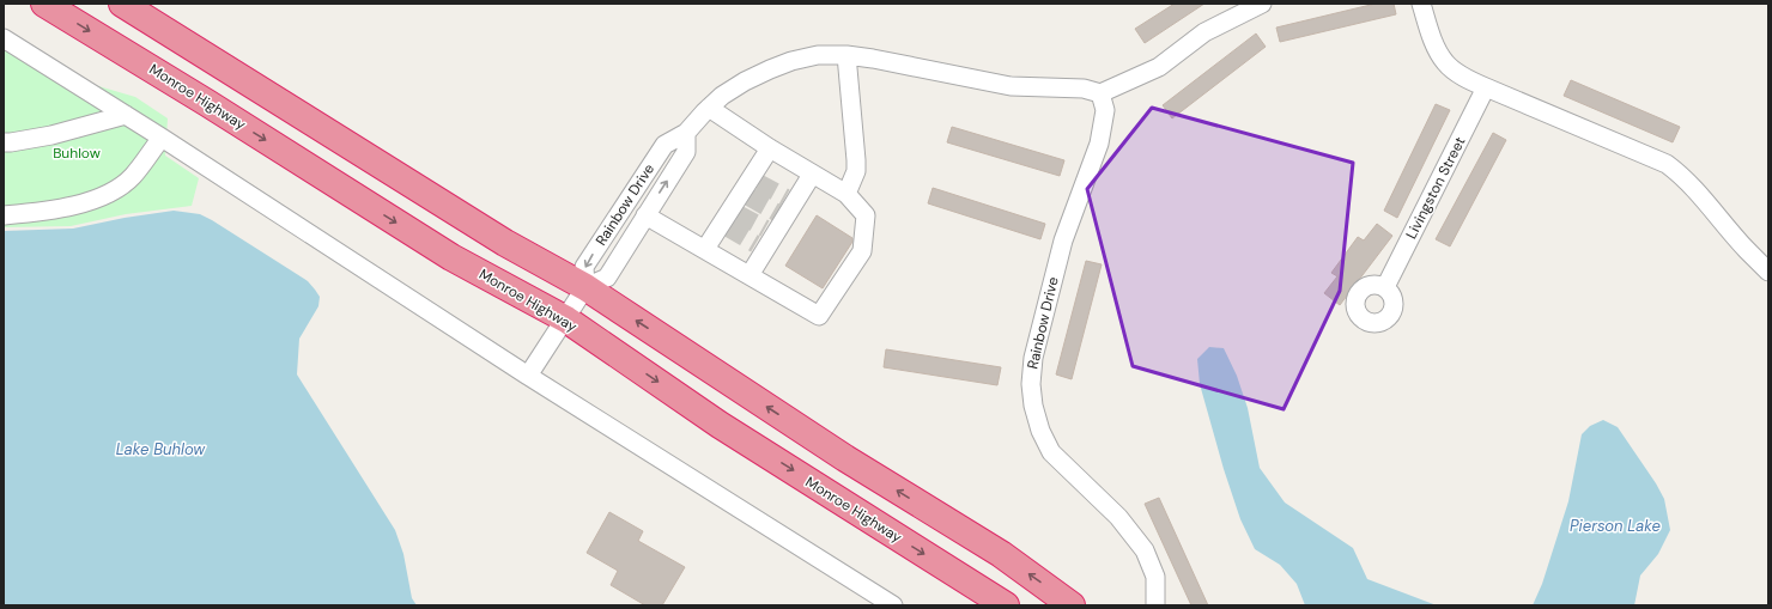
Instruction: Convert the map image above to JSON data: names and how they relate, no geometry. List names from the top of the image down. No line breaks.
{"streets":{"highway":["Monroe Highway"],"street":["Livingston Street","Rainbow Drive"]},"crossings":[["Monroe Highway","Rainbow Drive"]],"water":["Lake Buhlow","Pierson Lake"],"parks":["Buhlow"]}
